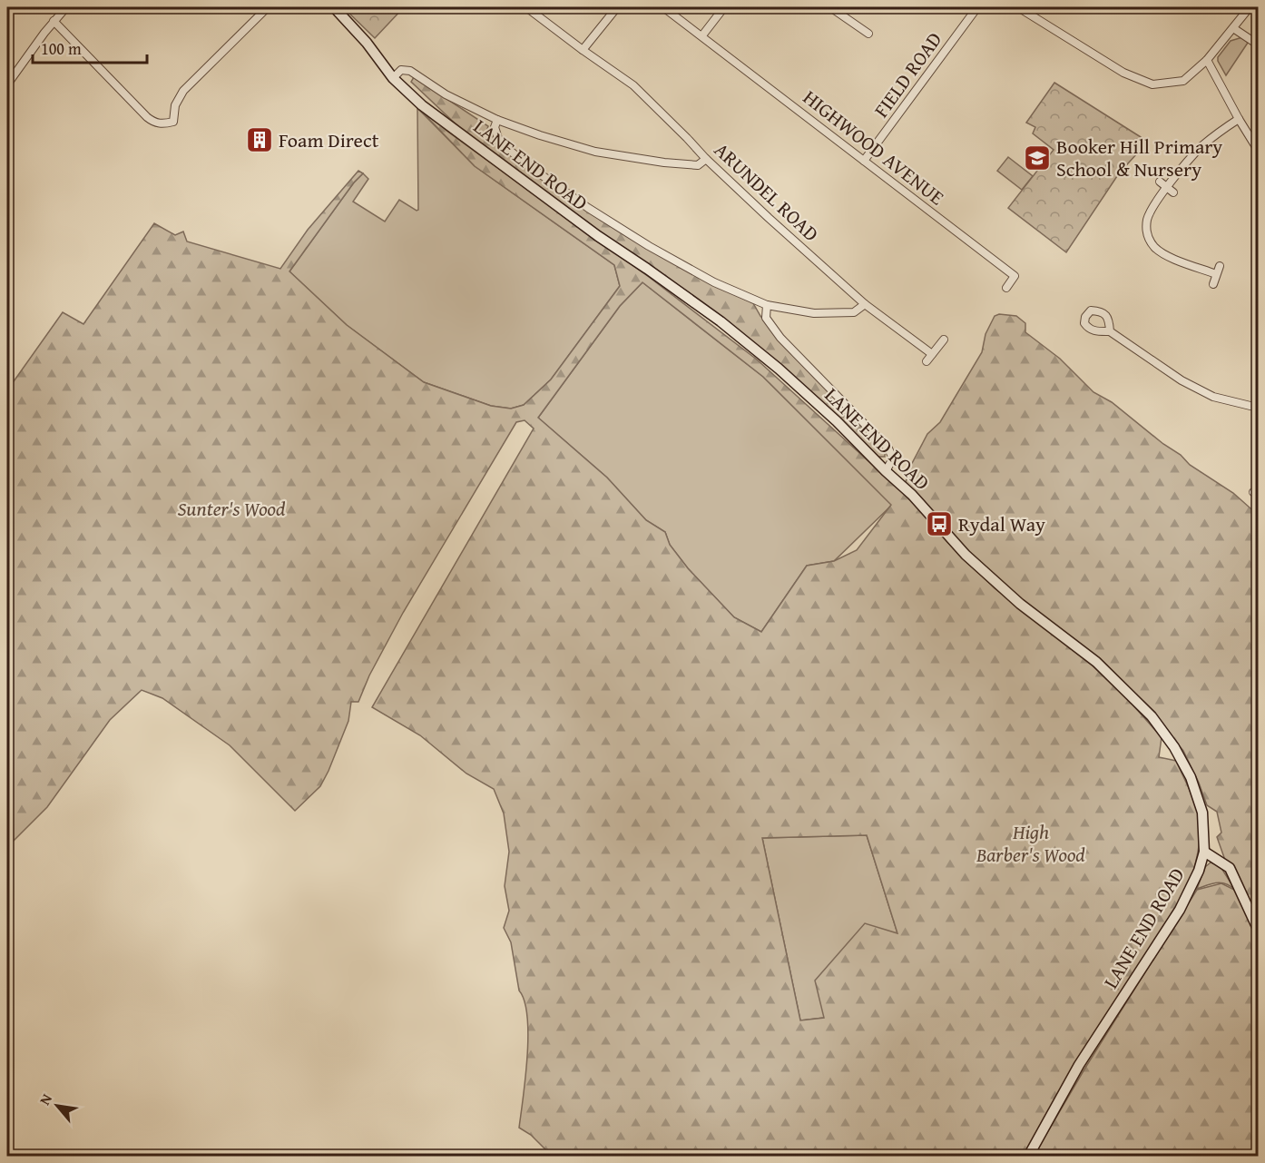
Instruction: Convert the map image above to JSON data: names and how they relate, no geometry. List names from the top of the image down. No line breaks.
{"streets":{"street":["FIELD ROAD","HIGHWOOD AVENUE","LANE END ROAD","ARUNDEL ROAD"]},"crossings":[["FIELD ROAD","HIGHWOOD AVENUE"]],"parks":["Sunter's Wood","High Barber's Wood"],"places":{"building":["Foam Direct"],"school or university":["Booker Hill Primary School & Nursery"],"bus stop":["Rydal Way"]},"scale_bar":"100 m","north":"top left"}
